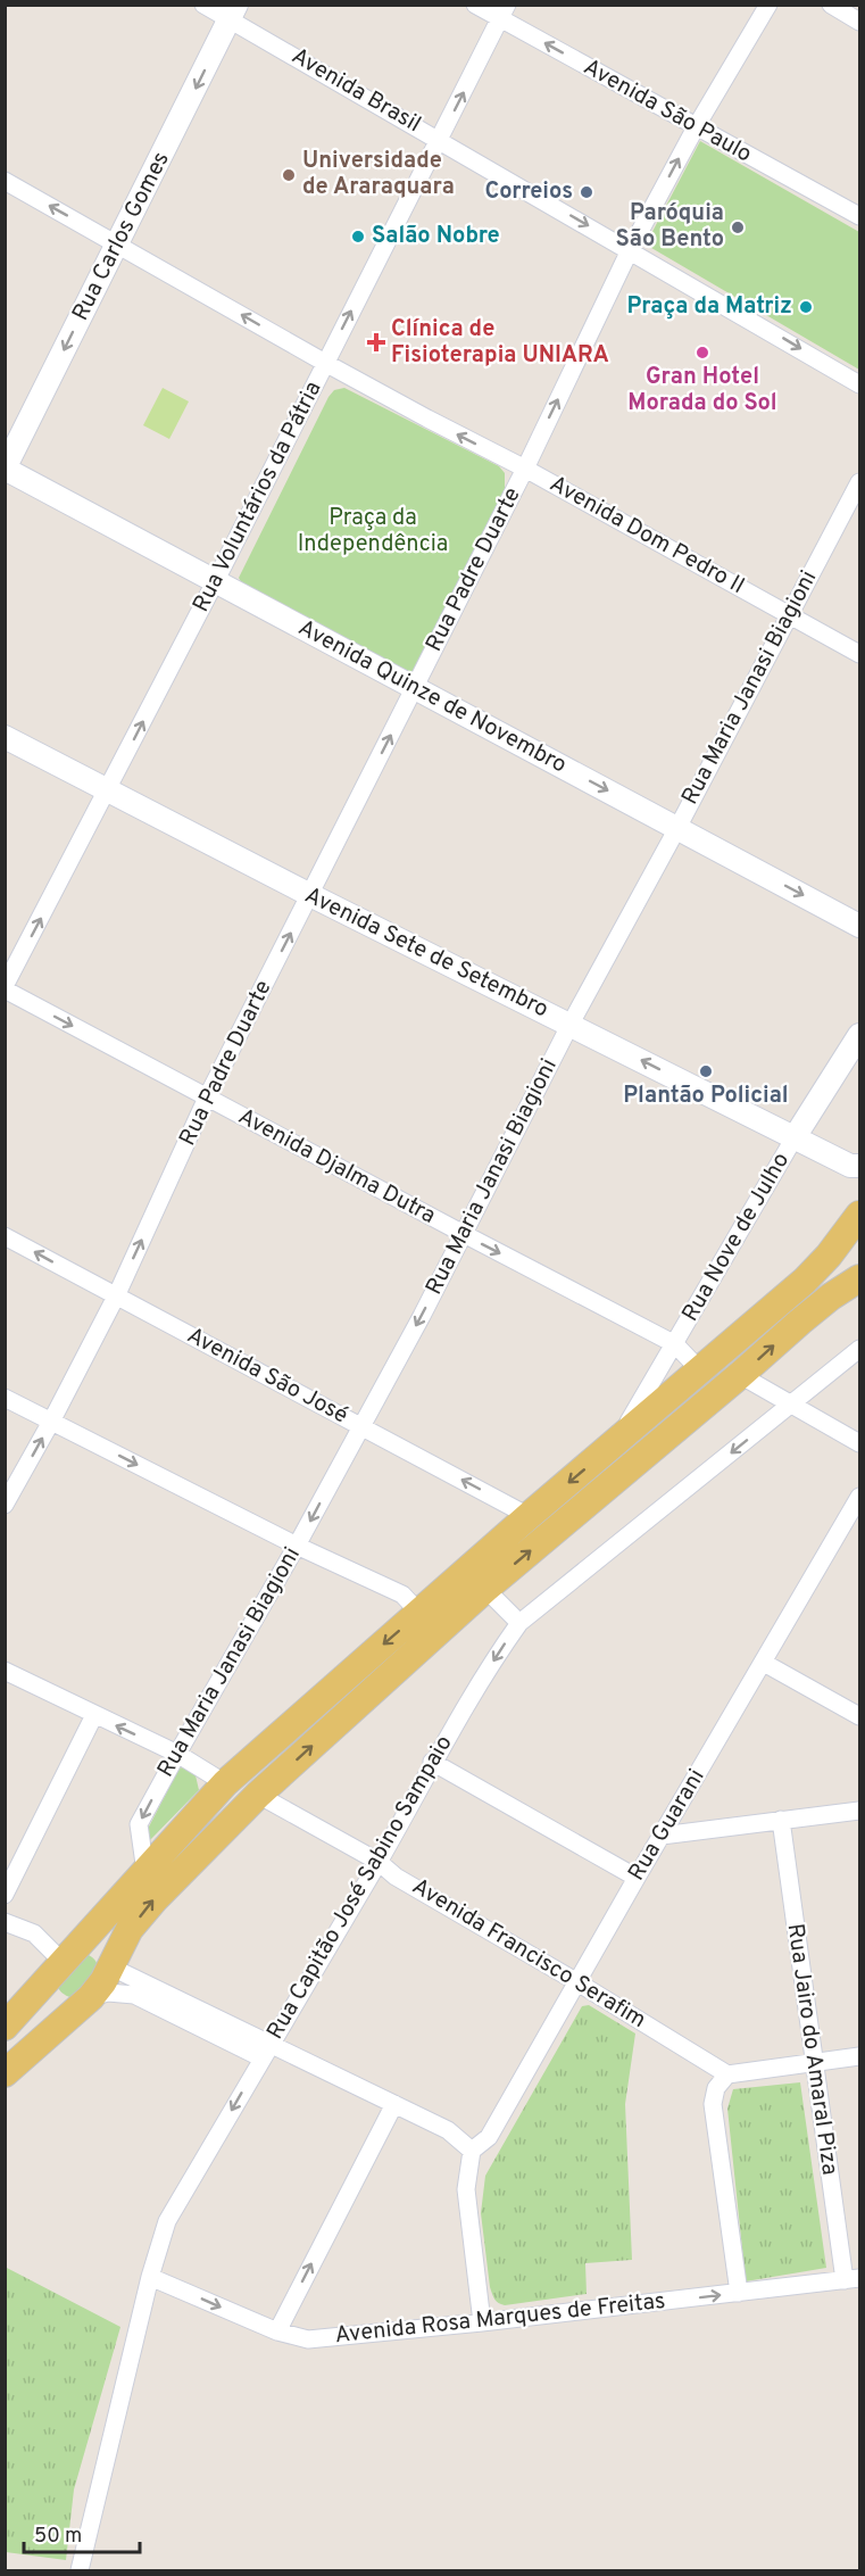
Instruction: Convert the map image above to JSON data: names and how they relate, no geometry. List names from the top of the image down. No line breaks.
{"streets":{"street":["Avenida Brasil","Avenida São Paulo","Rua Carlos Gomes","Rua Voluntários da Pátria","Avenida Dom Pedro II","Rua Padre Duarte","Rua Maria Janasi Biagioni","Avenida Quinze de Novembro","Avenida Sete de Setembro","Avenida Djalma Dutra","Rua Nove de Julho","Avenida São José","Rua Guarani","Rua Capitão José Sabino Sampaio","Avenida Francisco Serafim","Rua Jairo do Amaral Piza","Avenida Rosa Marques de Freitas"]},"crossings":[["Avenida Brasil","Rua Carlos Gomes"],["Avenida Brasil","Rua Voluntários da Pátria"],["Avenida Brasil","Rua Padre Duarte"],["Avenida São Paulo","Rua Voluntários da Pátria"],["Avenida São Paulo","Rua Padre Duarte"],["Rua Carlos Gomes","Avenida Dom Pedro II"],["Rua Carlos Gomes","Avenida Quinze de Novembro"],["Rua Voluntários da Pátria","Avenida Dom Pedro II"],["Rua Voluntários da Pátria","Avenida Quinze de Novembro"],["Rua Voluntários da Pátria","Avenida Sete de Setembro"],["Rua Voluntários da Pátria","Avenida Djalma Dutra"],["Avenida Dom Pedro II","Rua Padre Duarte"],["Avenida Dom Pedro II","Rua Maria Janasi Biagioni"],["Rua Padre Duarte","Avenida Quinze de Novembro"],["Rua Padre Duarte","Avenida Sete de Setembro"],["Rua Padre Duarte","Avenida Djalma Dutra"],["Rua Padre Duarte","Avenida São José"],["Rua Maria Janasi Biagioni","Avenida Quinze de Novembro"],["Rua Maria Janasi Biagioni","Avenida Sete de Setembro"],["Rua Maria Janasi Biagioni","Avenida Djalma Dutra"],["Rua Maria Janasi Biagioni","Avenida São José"],["Avenida Sete de Setembro","Rua Nove de Julho"],["Avenida Djalma Dutra","Rua Nove de Julho"],["Rua Guarani","Avenida Francisco Serafim"],["Rua Capitão José Sabino Sampaio","Avenida Francisco Serafim"],["Rua Capitão José Sabino Sampaio","Avenida Rosa Marques de Freitas"],["Rua Jairo do Amaral Piza","Avenida Rosa Marques de Freitas"]],"one_way":["Avenida Brasil","Avenida São Paulo","Rua Carlos Gomes","Rua Voluntários da Pátria","Avenida Dom Pedro II","Rua Padre Duarte","Avenida Quinze de Novembro","Avenida Djalma Dutra","Rua Capitão José Sabino Sampaio","Avenida Rosa Marques de Freitas"],"parks":["Praça da Independência"],"places":{"other":["Universidade de Araraquara","Correios","Paróquia São Bento","Salão Nobre","Praça da Matriz","Gran Hotel Morada do Sol","Plantão Policial"],"health":["Clínica de Fisioterapia UNIARA"]},"scale_bar":"50 m"}
